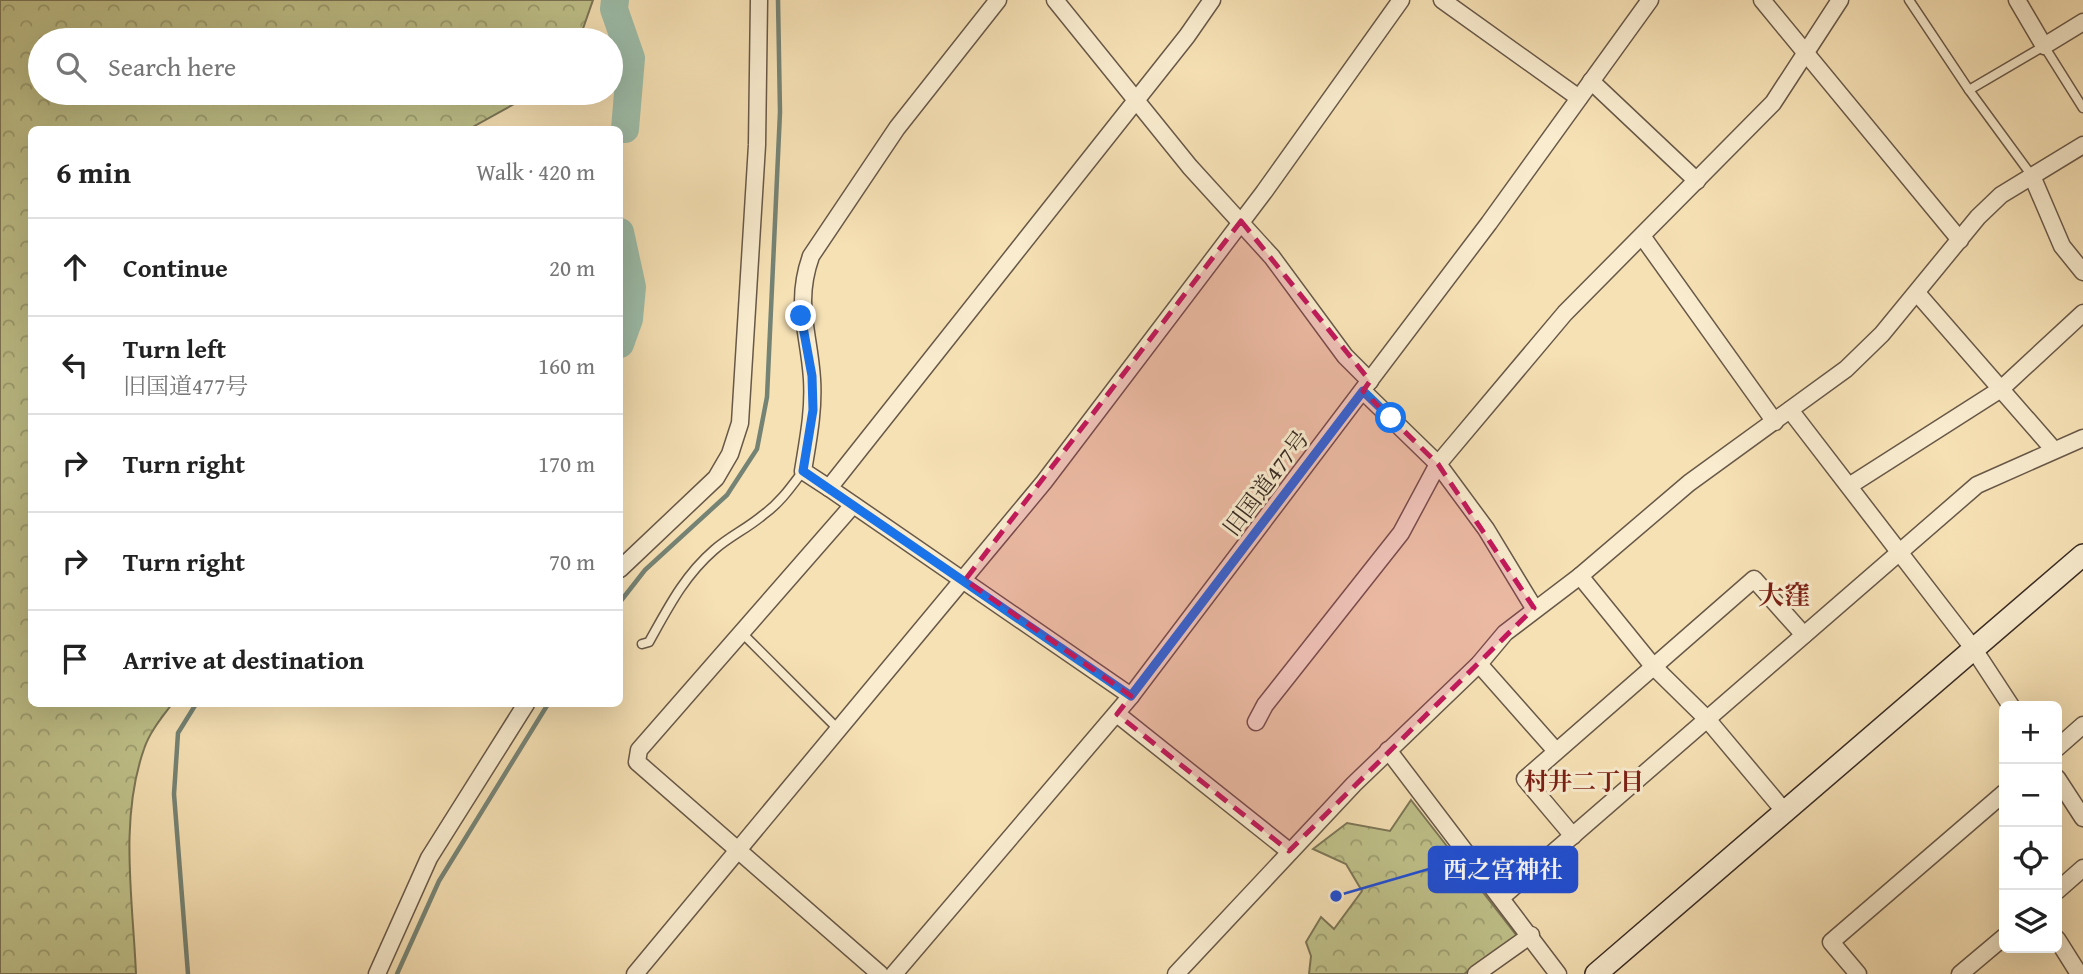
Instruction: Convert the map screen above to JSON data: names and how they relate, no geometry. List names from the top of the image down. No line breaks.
{"streets":{"street":["旧国道477号"]},"districts":["大窪","村井二丁目"],"places":["西之宮神社"],"page":{"search":"Search here","heading":["6 min","Walk · 420 m"],"list":[["Continue","20 m"],["Turn left","旧国道477号","160 m"],["Turn right","170 m"],["Turn right","70 m"],"Arrive at destination"],"map_buttons":["+","−"]}}
